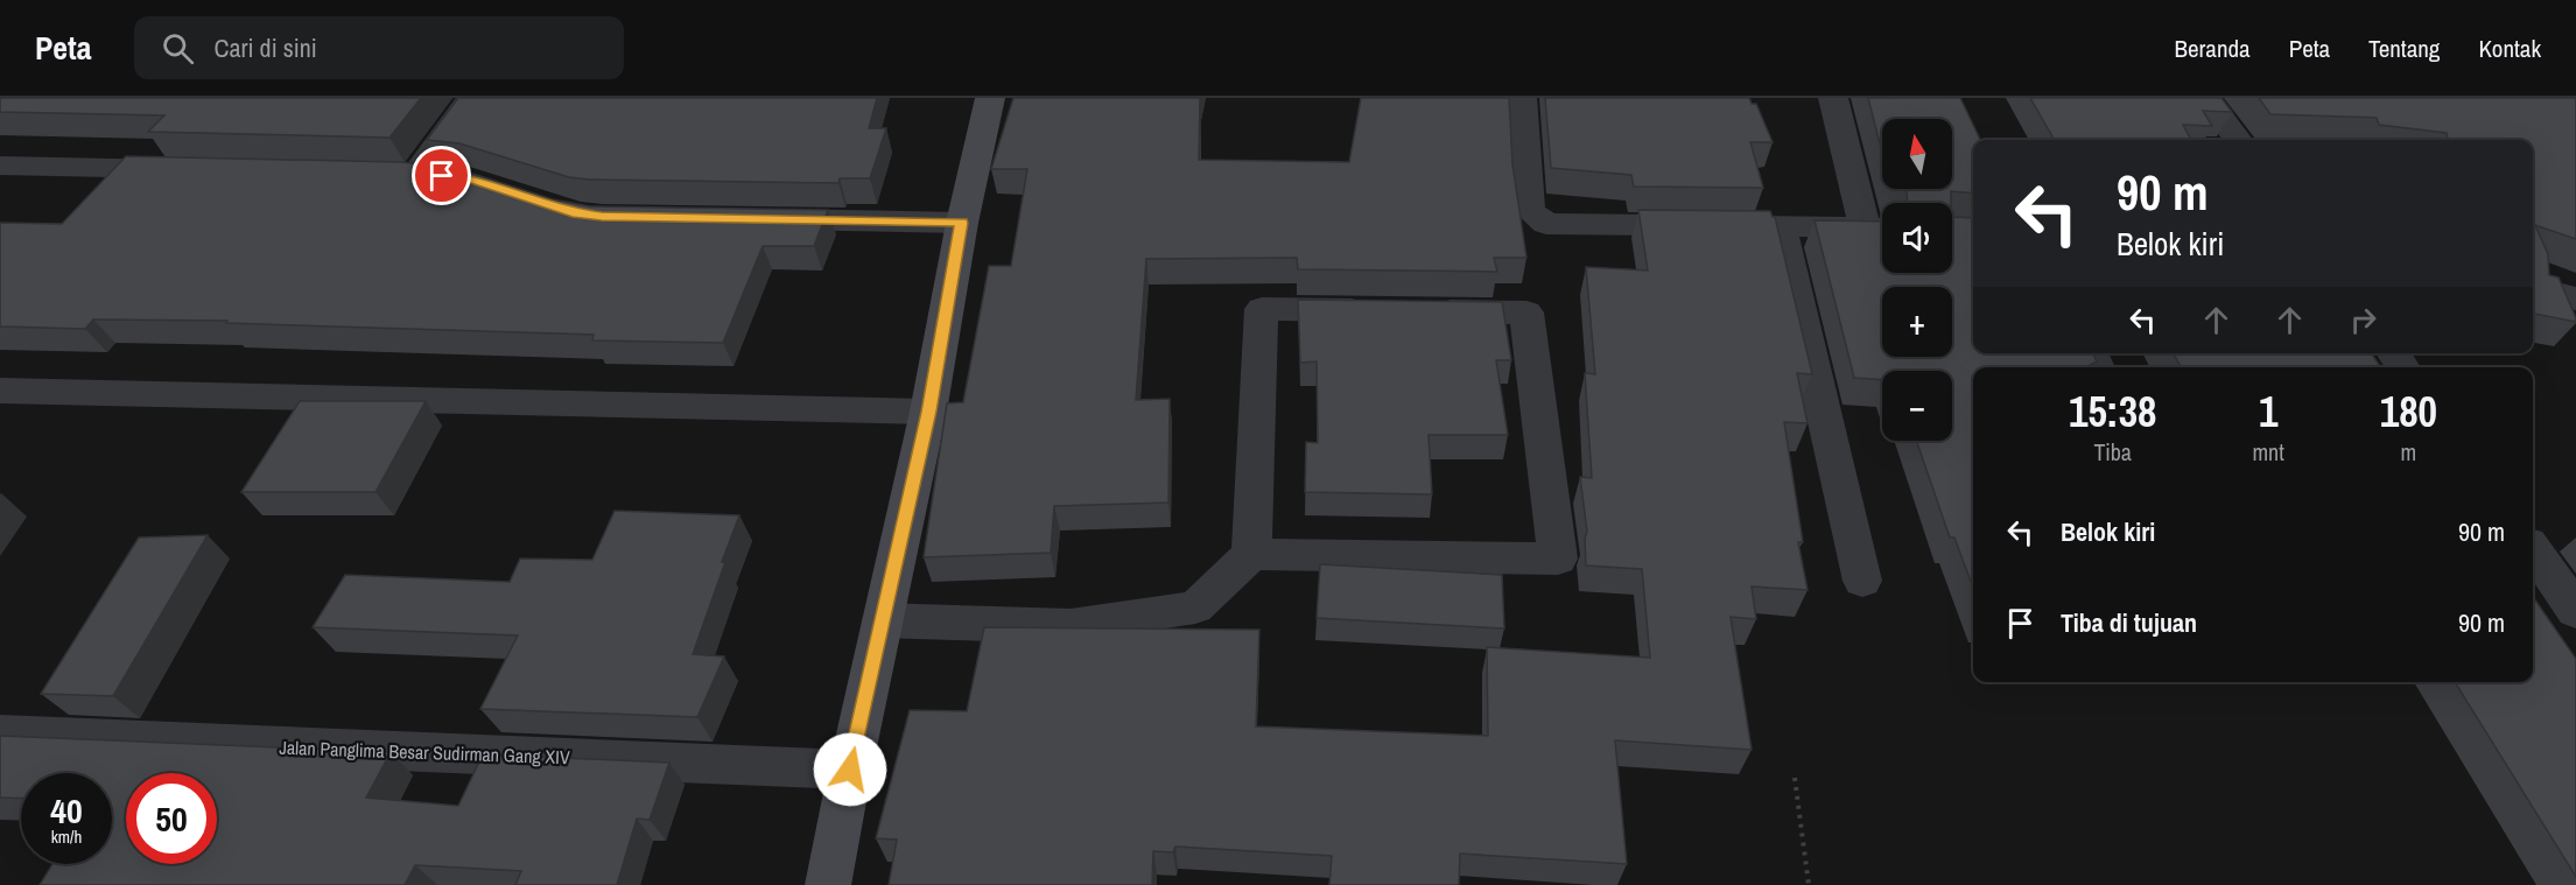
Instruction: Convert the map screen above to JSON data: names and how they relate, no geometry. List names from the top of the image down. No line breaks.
{"streets":{"street":["Jalan Panglima Besar Sudirman Gang XIV"]},"north":"top","page":{"header":"Peta","search":"Cari di sini","nav":["Beranda","Peta","Tentang","Kontak"],"map_buttons":["+","−"],"turn":["90 m","Belok kiri"],"eta":["15:38","Tiba","1","mnt","180","m"],"list":[{"name":"Belok kiri","value":"90 m"},{"name":"Tiba di tujuan","value":"90 m"}],"speed":"40 km/h","limit":"50"}}
